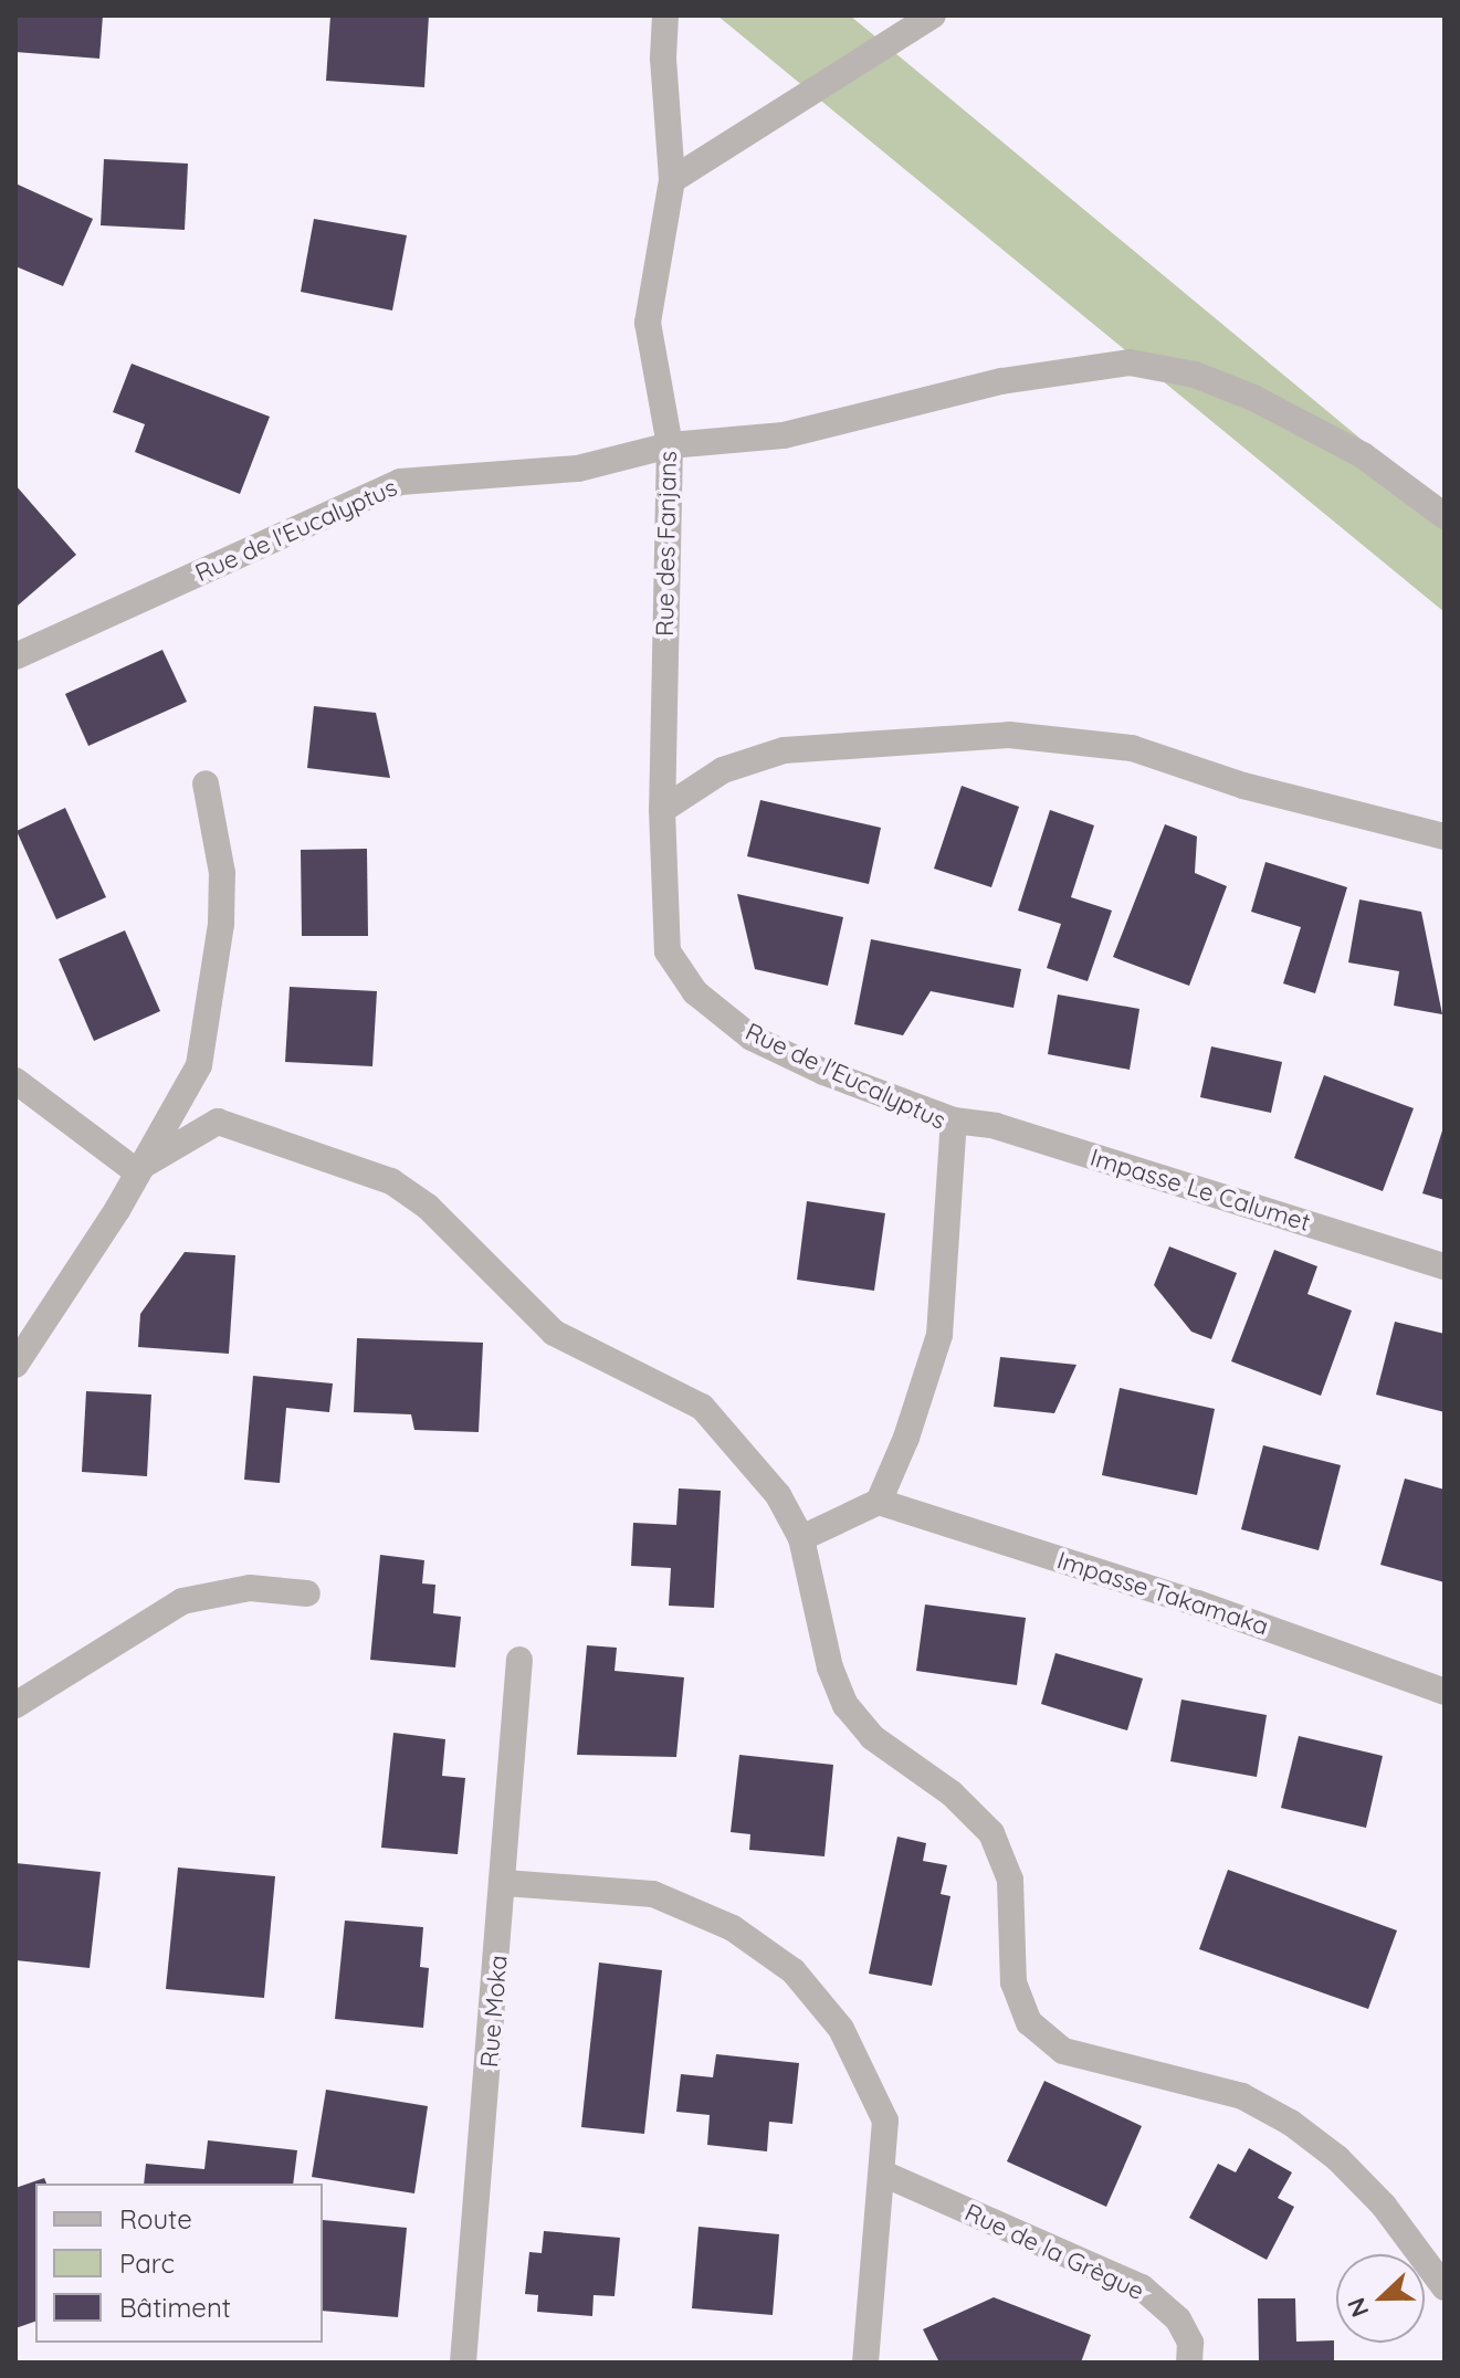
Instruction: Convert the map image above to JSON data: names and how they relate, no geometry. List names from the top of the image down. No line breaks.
{"streets":{"street":["Rue de l'Eucalyptus","Rue des Fanjans","Impasse Le Calumet","Impasse Takamaka","Rue Moka","Rue de la Grègue"]},"crossings":[["Rue de l'Eucalyptus","Rue des Fanjans"],["Rue de l'Eucalyptus","Impasse Le Calumet"],["Rue de l'Eucalyptus","Impasse Takamaka"]],"legend":["Route","Parc","Bâtiment"],"north":"left"}
